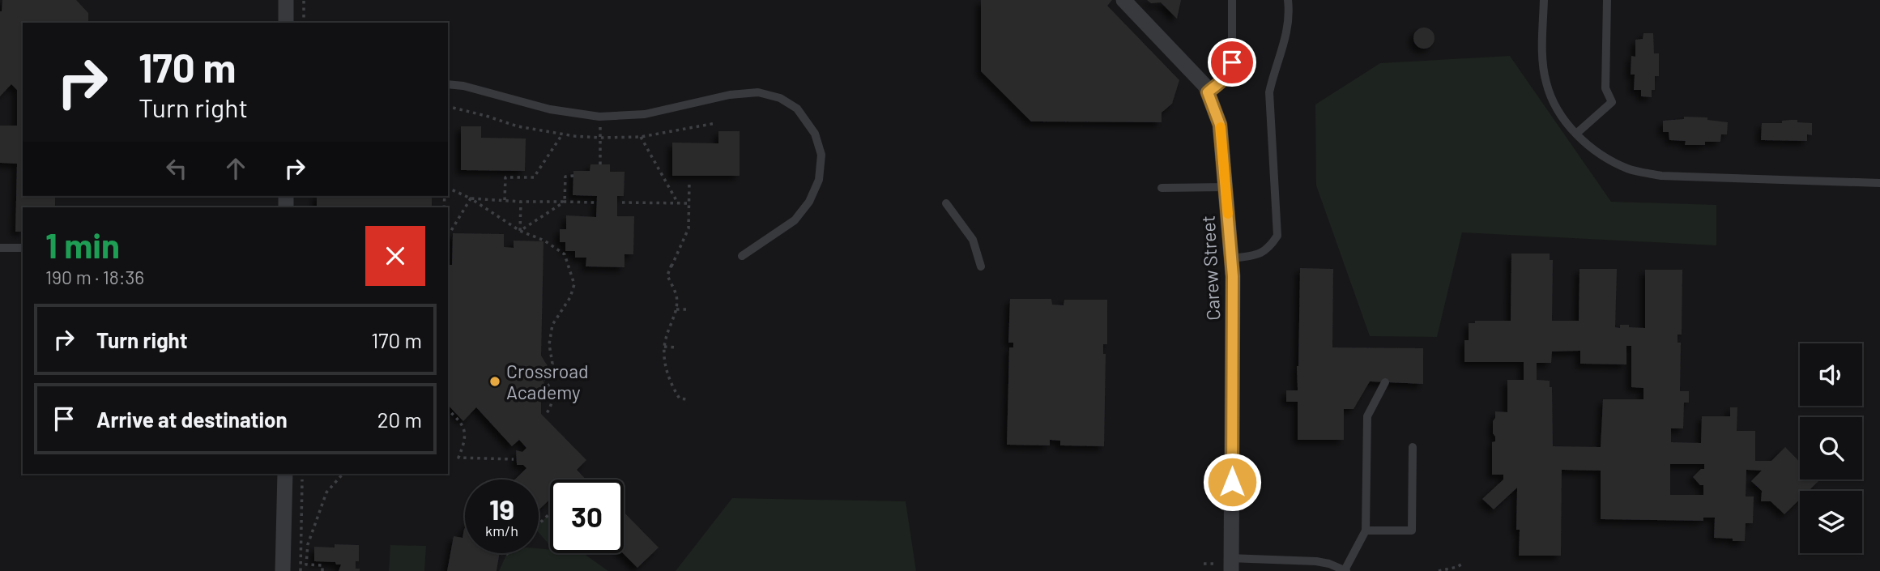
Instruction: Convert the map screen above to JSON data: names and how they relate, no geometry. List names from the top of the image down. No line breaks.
{"streets":{"street":["Carew Street"]},"places":["Crossroad Academy"],"page":{"turn":["170 m","Turn right"],"heading":["1 min","190 m · 18:36"],"list":[{"name":"Turn right","value":"170 m"},{"name":"Arrive at destination","value":"20 m"}],"speed":"19 km/h","limit":"30"}}
